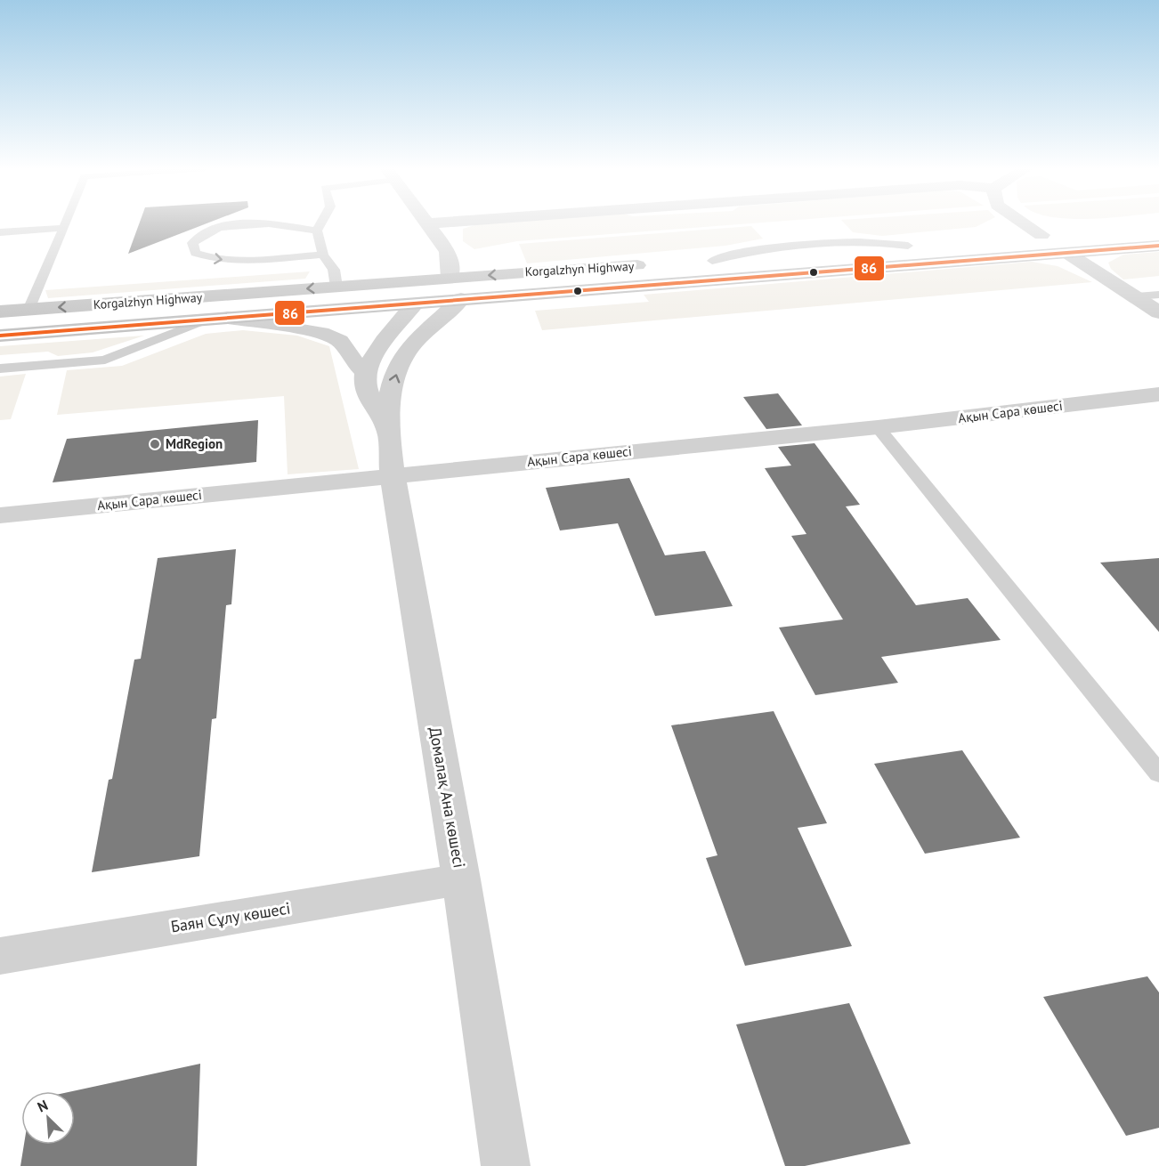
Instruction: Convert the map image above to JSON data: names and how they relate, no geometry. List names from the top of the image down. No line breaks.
{"streets":{"main road":["Korgalzhyn Highway"],"street":["Ақын Сара көшесі","Домалақ Ана көшесі","Баян Сұлу көшесі"]},"crossings":[["Korgalzhyn Highway","Домалақ Ана көшесі"],["Ақын Сара көшесі","Домалақ Ана көшесі"],["Домалақ Ана көшесі","Баян Сұлу көшесі"]],"places":["MdRegion"],"lines":["transit line 86"],"north":"top left"}
